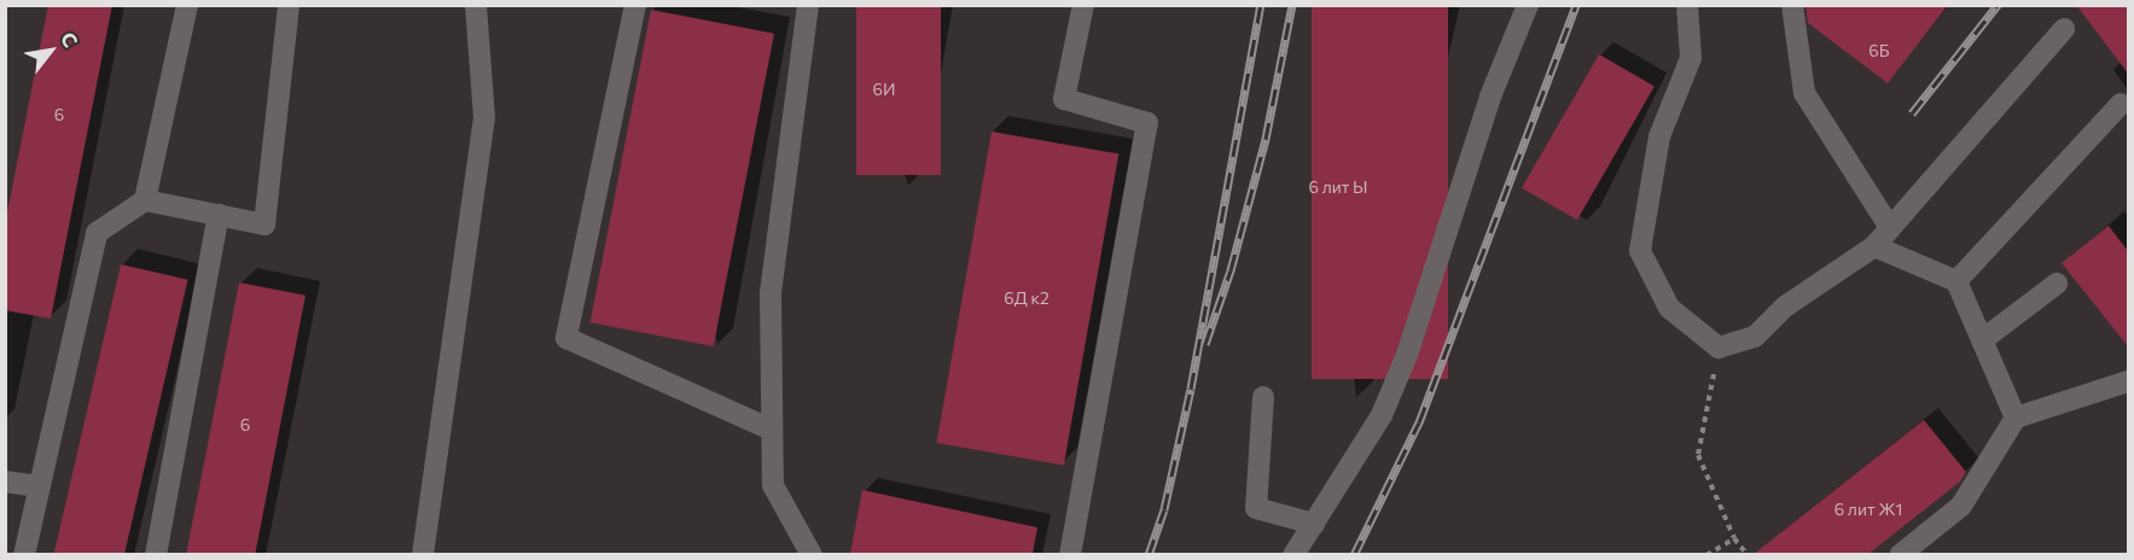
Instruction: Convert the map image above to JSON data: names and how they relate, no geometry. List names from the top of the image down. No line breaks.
{"house_numbers":["6Б","6И","6","6 лит Ы","6Д к2","6","6 лит Ж1"],"north":"top right"}
